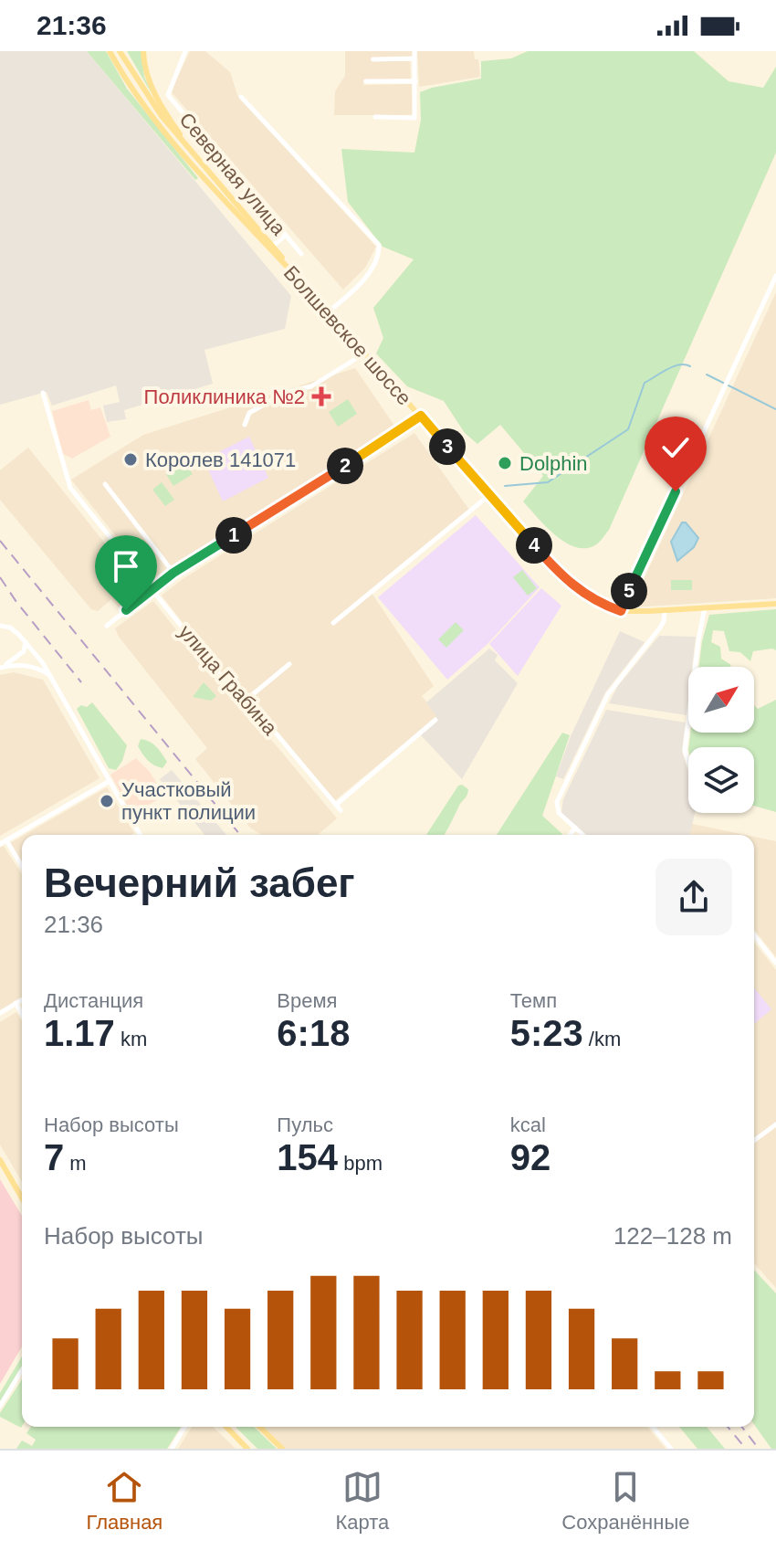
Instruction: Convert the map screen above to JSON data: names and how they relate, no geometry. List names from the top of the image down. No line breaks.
{"streets":{"main road":["Болшевское шоссе"],"street":["Северная улица","улица Грабина"]},"places":{"health":["Поликлиника №2"],"other":["Королев 141071","Dolphin","Участковый пункт полиции"]},"north":"top right","page":{"status":"21:36","pins":["3","2","1","4","5"],"heading":["Вечерний забег","21:36"],"stats":[["Дистанция","1.17 km"],["Время","6:18"],["Темп","5:23 /km"],["Набор высоты","7 m"],["Пульс","154 bpm"],["kcal","92"]],"chart":["Набор высоты","122–128 m"],"tabs":["Главная","Карта","Сохранённые"]}}
